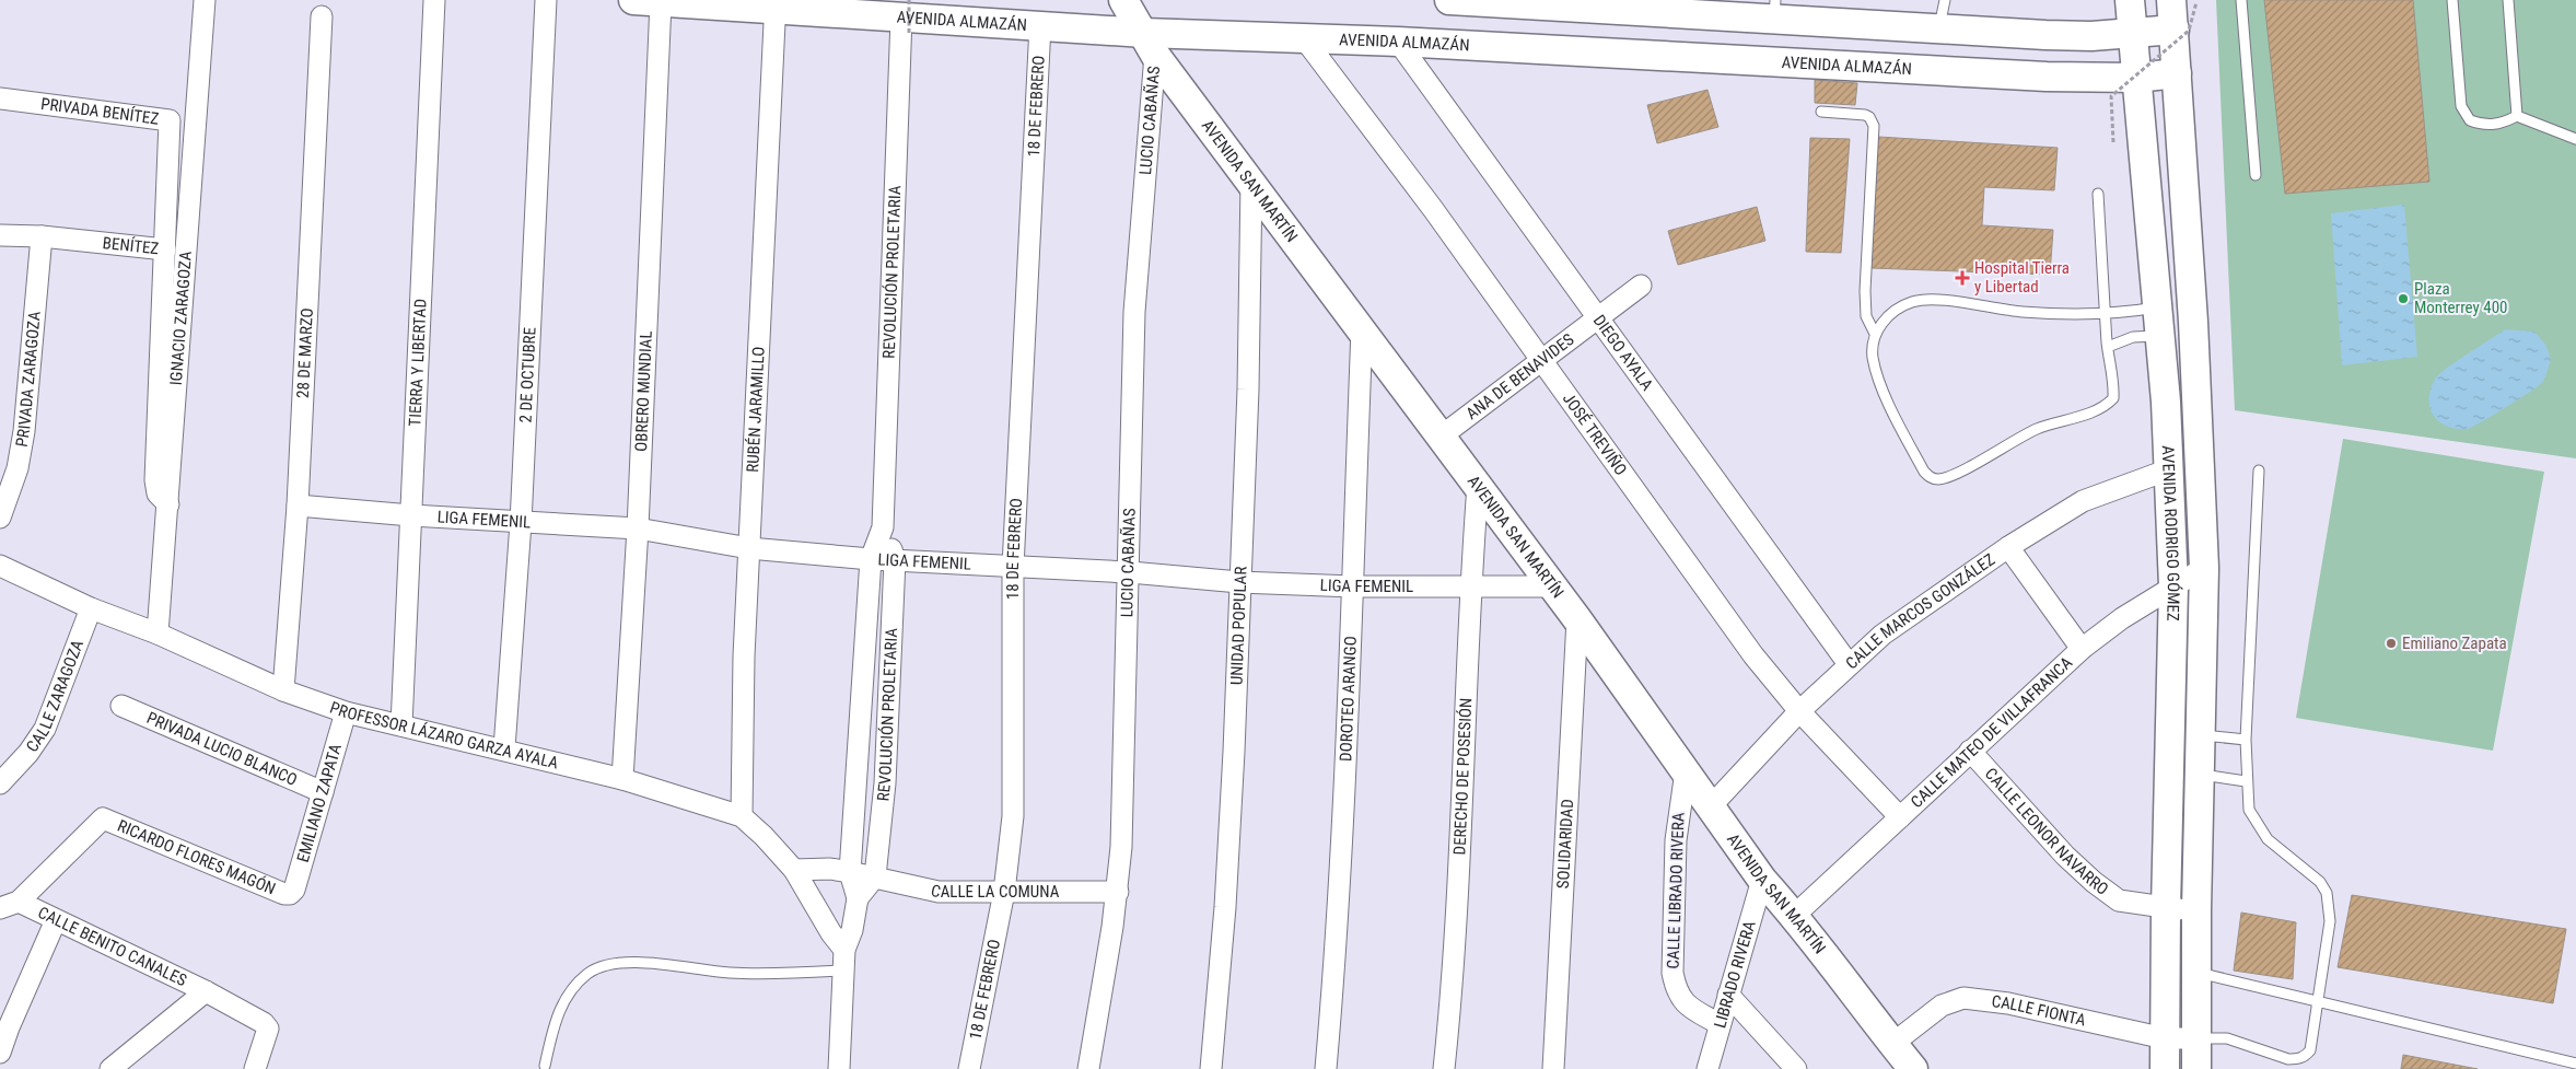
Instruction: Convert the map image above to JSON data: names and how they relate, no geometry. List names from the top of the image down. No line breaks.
{"streets":{"street":["AVENIDA ALMAZÁN","18 DE FEBRERO","PRIVADA BENÍTEZ","LUCIO CABAÑAS","AVENIDA SAN MARTÍN","BENÍTEZ","REVOLUCIÓN PROLETARIA","IGNACIO ZARAGOZA","DIEGO AYALA","28 DE MARZO","TIERRA Y LIBERTAD","2 DE OCTUBRE","ANA DE BENAVIDES","PRIVADA ZARAGOZA","OBRERO MUNDIAL","RUBÉN JARAMILLO","JOSÉ TREVIÑO","LIGA FEMENIL","AVENIDA RODRIGO GÓMEZ","CALLE MARCOS GONZÁLEZ","UNIDAD POPULAR","CALLE ZARAGOZA","DOROTEO ARANGO","CALLE MATEO DE VILLAFRANCA","PROFESSOR LÁZARO GARZA AYALA","PRIVADA LUCIO BLANCO","DERECHO DE POSESIÓN","EMILIANO ZAPATA","CALLE LEONOR NAVARRO","SOLIDARIDAD","RICARDO FLORES MAGÓN","CALLE LA COMUNA","CALLE LIBRADO RIVERA","CALLE BENITO CANALES","LIBRADO RIVERA","CALLE FIONTA"]},"crossings":[["AVENIDA ALMAZÁN","18 DE FEBRERO"],["AVENIDA ALMAZÁN","LUCIO CABAÑAS"],["AVENIDA ALMAZÁN","AVENIDA SAN MARTÍN"],["AVENIDA ALMAZÁN","REVOLUCIÓN PROLETARIA"],["AVENIDA ALMAZÁN","DIEGO AYALA"],["AVENIDA ALMAZÁN","OBRERO MUNDIAL"],["AVENIDA ALMAZÁN","RUBÉN JARAMILLO"],["AVENIDA ALMAZÁN","JOSÉ TREVIÑO"],["AVENIDA ALMAZÁN","AVENIDA RODRIGO GÓMEZ"],["18 DE FEBRERO","LIGA FEMENIL"],["18 DE FEBRERO","CALLE LA COMUNA"],["PRIVADA BENÍTEZ","BENÍTEZ"],["LUCIO CABAÑAS","AVENIDA SAN MARTÍN"],["LUCIO CABAÑAS","LIGA FEMENIL"],["LUCIO CABAÑAS","CALLE LA COMUNA"],["AVENIDA SAN MARTÍN","ANA DE BENAVIDES"],["AVENIDA SAN MARTÍN","LIGA FEMENIL"],["AVENIDA SAN MARTÍN","CALLE MARCOS GONZÁLEZ"],["AVENIDA SAN MARTÍN","UNIDAD POPULAR"],["AVENIDA SAN MARTÍN","DOROTEO ARANGO"],["AVENIDA SAN MARTÍN","CALLE MATEO DE VILLAFRANCA"],["AVENIDA SAN MARTÍN","DERECHO DE POSESIÓN"],["AVENIDA SAN MARTÍN","SOLIDARIDAD"],["AVENIDA SAN MARTÍN","CALLE LIBRADO RIVERA"],["AVENIDA SAN MARTÍN","LIBRADO RIVERA"],["AVENIDA SAN MARTÍN","CALLE FIONTA"],["BENÍTEZ","IGNACIO ZARAGOZA"],["BENÍTEZ","PRIVADA ZARAGOZA"],["REVOLUCIÓN PROLETARIA","LIGA FEMENIL"],["REVOLUCIÓN PROLETARIA","PROFESSOR LÁZARO GARZA AYALA"],["REVOLUCIÓN PROLETARIA","CALLE LA COMUNA"],["IGNACIO ZARAGOZA","PROFESSOR LÁZARO GARZA AYALA"],["DIEGO AYALA","ANA DE BENAVIDES"],["DIEGO AYALA","CALLE MARCOS GONZÁLEZ"],["28 DE MARZO","LIGA FEMENIL"],["28 DE MARZO","PROFESSOR LÁZARO GARZA AYALA"],["TIERRA Y LIBERTAD","LIGA FEMENIL"],["TIERRA Y LIBERTAD","PROFESSOR LÁZARO GARZA AYALA"],["2 DE OCTUBRE","LIGA FEMENIL"],["2 DE OCTUBRE","PROFESSOR LÁZARO GARZA AYALA"],["ANA DE BENAVIDES","JOSÉ TREVIÑO"],["OBRERO MUNDIAL","LIGA FEMENIL"],["OBRERO MUNDIAL","PROFESSOR LÁZARO GARZA AYALA"],["RUBÉN JARAMILLO","LIGA FEMENIL"],["RUBÉN JARAMILLO","PROFESSOR LÁZARO GARZA AYALA"],["JOSÉ TREVIÑO","CALLE MARCOS GONZÁLEZ"],["JOSÉ TREVIÑO","CALLE MATEO DE VILLAFRANCA"],["LIGA FEMENIL","UNIDAD POPULAR"],["LIGA FEMENIL","DOROTEO ARANGO"],["LIGA FEMENIL","DERECHO DE POSESIÓN"],["AVENIDA RODRIGO GÓMEZ","CALLE MARCOS GONZÁLEZ"],["AVENIDA RODRIGO GÓMEZ","CALLE MATEO DE VILLAFRANCA"],["AVENIDA RODRIGO GÓMEZ","CALLE LEONOR NAVARRO"],["AVENIDA RODRIGO GÓMEZ","CALLE FIONTA"],["CALLE ZARAGOZA","PROFESSOR LÁZARO GARZA AYALA"],["CALLE MATEO DE VILLAFRANCA","CALLE LEONOR NAVARRO"],["PROFESSOR LÁZARO GARZA AYALA","EMILIANO ZAPATA"],["PROFESSOR LÁZARO GARZA AYALA","CALLE LA COMUNA"],["PRIVADA LUCIO BLANCO","EMILIANO ZAPATA"],["EMILIANO ZAPATA","RICARDO FLORES MAGÓN"],["RICARDO FLORES MAGÓN","CALLE BENITO CANALES"],["CALLE LIBRADO RIVERA","LIBRADO RIVERA"]],"places":{"health":["Hospital Tierra y Libertad"],"other":["Plaza Monterrey 400","Emiliano Zapata"]}}
